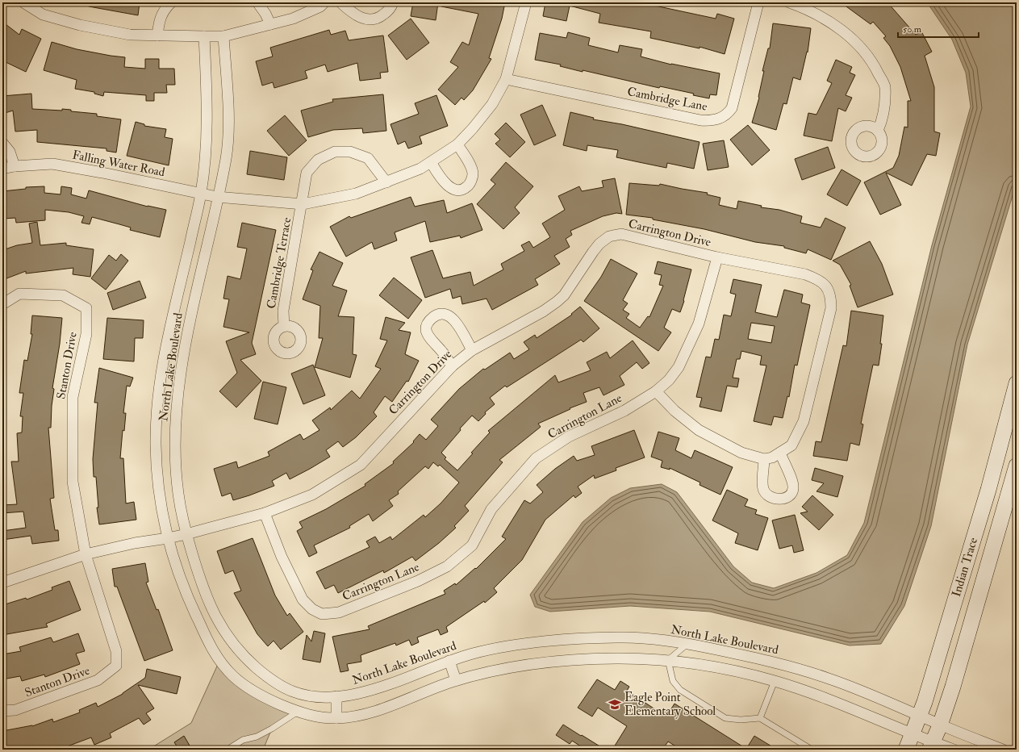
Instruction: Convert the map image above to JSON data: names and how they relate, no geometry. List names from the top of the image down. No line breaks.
{"streets":{"main road":["Indian Trace"],"street":["Cambridge Lane","Falling Water Road","Carrington Drive","Cambridge Terrace","Stanton Drive","North Lake Boulevard","Carrington Lane"]},"crossings":[["Cambridge Lane","Falling Water Road"],["Falling Water Road","Cambridge Terrace"],["Falling Water Road","North Lake Boulevard"],["Carrington Drive","North Lake Boulevard"],["Carrington Drive","Carrington Lane"],["North Lake Boulevard","Indian Trace"]],"places":{"school or university":["Eagle Point Elementary School"]},"scale_bar":"50 m"}
